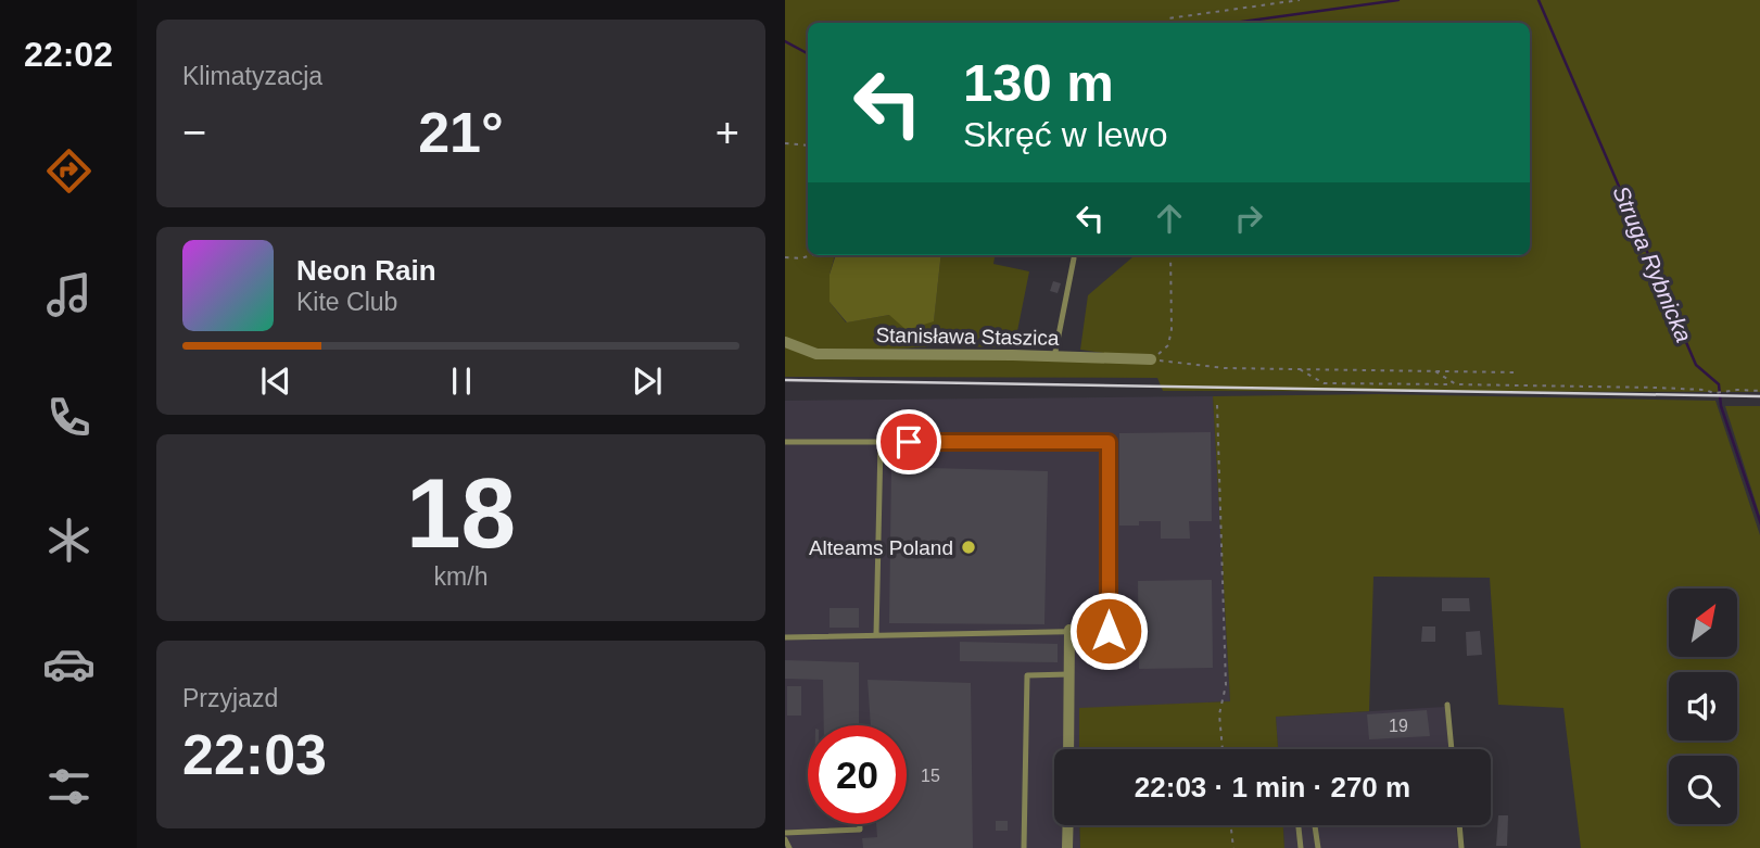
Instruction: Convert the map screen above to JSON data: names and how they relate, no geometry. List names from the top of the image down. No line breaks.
{"streets":{"street":["Stanisława Staszica"]},"water":["Struga Rybnicka"],"places":["Alteams Poland"],"house_numbers":["19","15"],"north":"top right","page":{"tabs":"22:02","tile":["Klimatyzacja",["18","km/h"],["Przyjazd","22:03"]],"turn":["130 m","Skręć w lewo"],"heat":["−","21°","+"],"song":["Neon Rain","Kite Club"],"limit":"20","trip":"22:03 · 1 min · 270 m"}}
